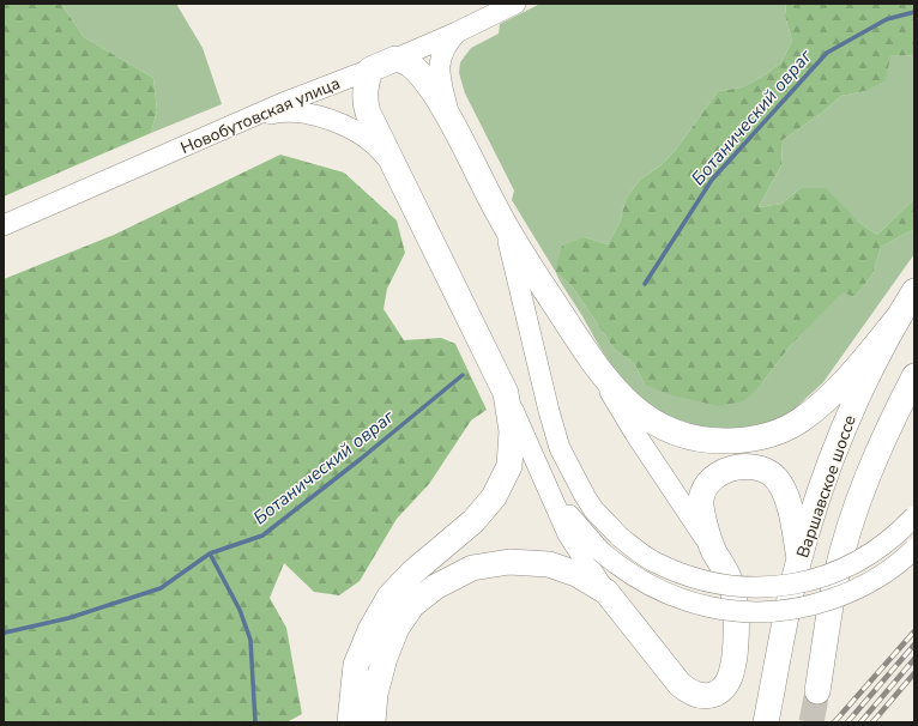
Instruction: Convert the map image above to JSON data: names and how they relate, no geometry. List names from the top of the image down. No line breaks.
{"streets":{"main road":["Новобутовская улица","Варшавское шоссе"]},"water":["Ботанический овраг"]}
